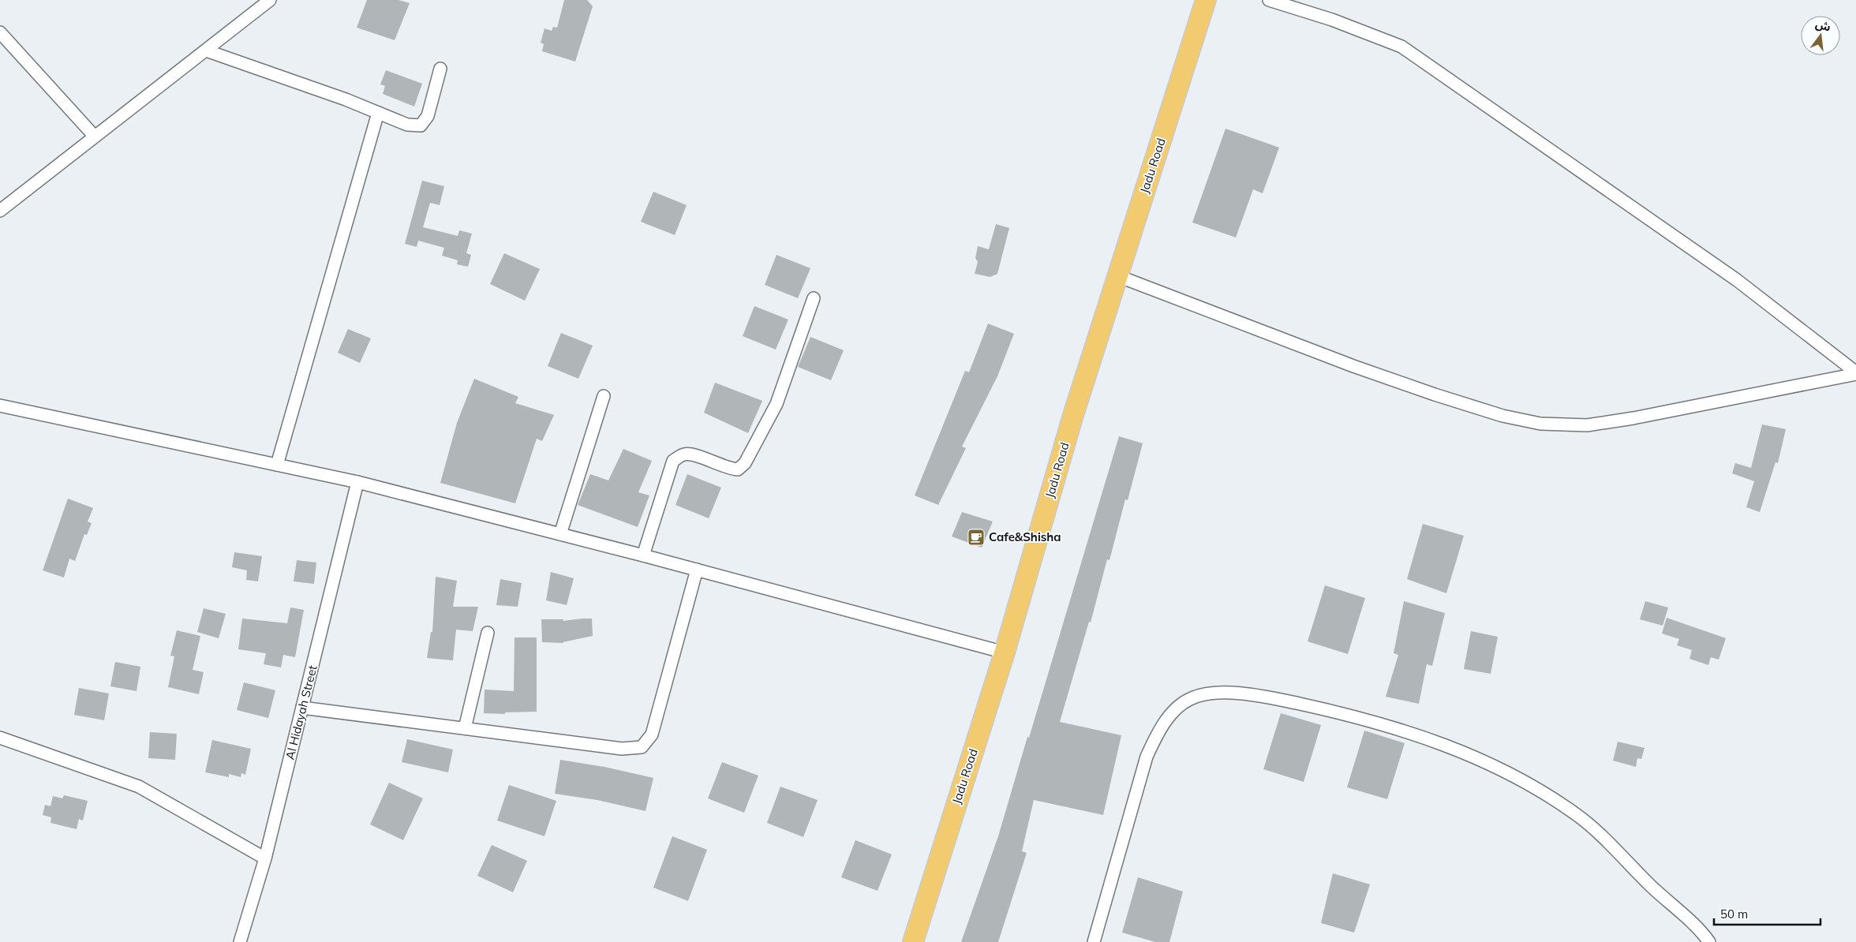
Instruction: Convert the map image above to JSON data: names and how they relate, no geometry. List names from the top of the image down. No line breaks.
{"streets":{"highway":["Jadu Road"],"street":["Al Hidayah Street"]},"places":{"cafe":["Cafe&Shisha"]},"scale_bar":"50 m","north":"top"}
